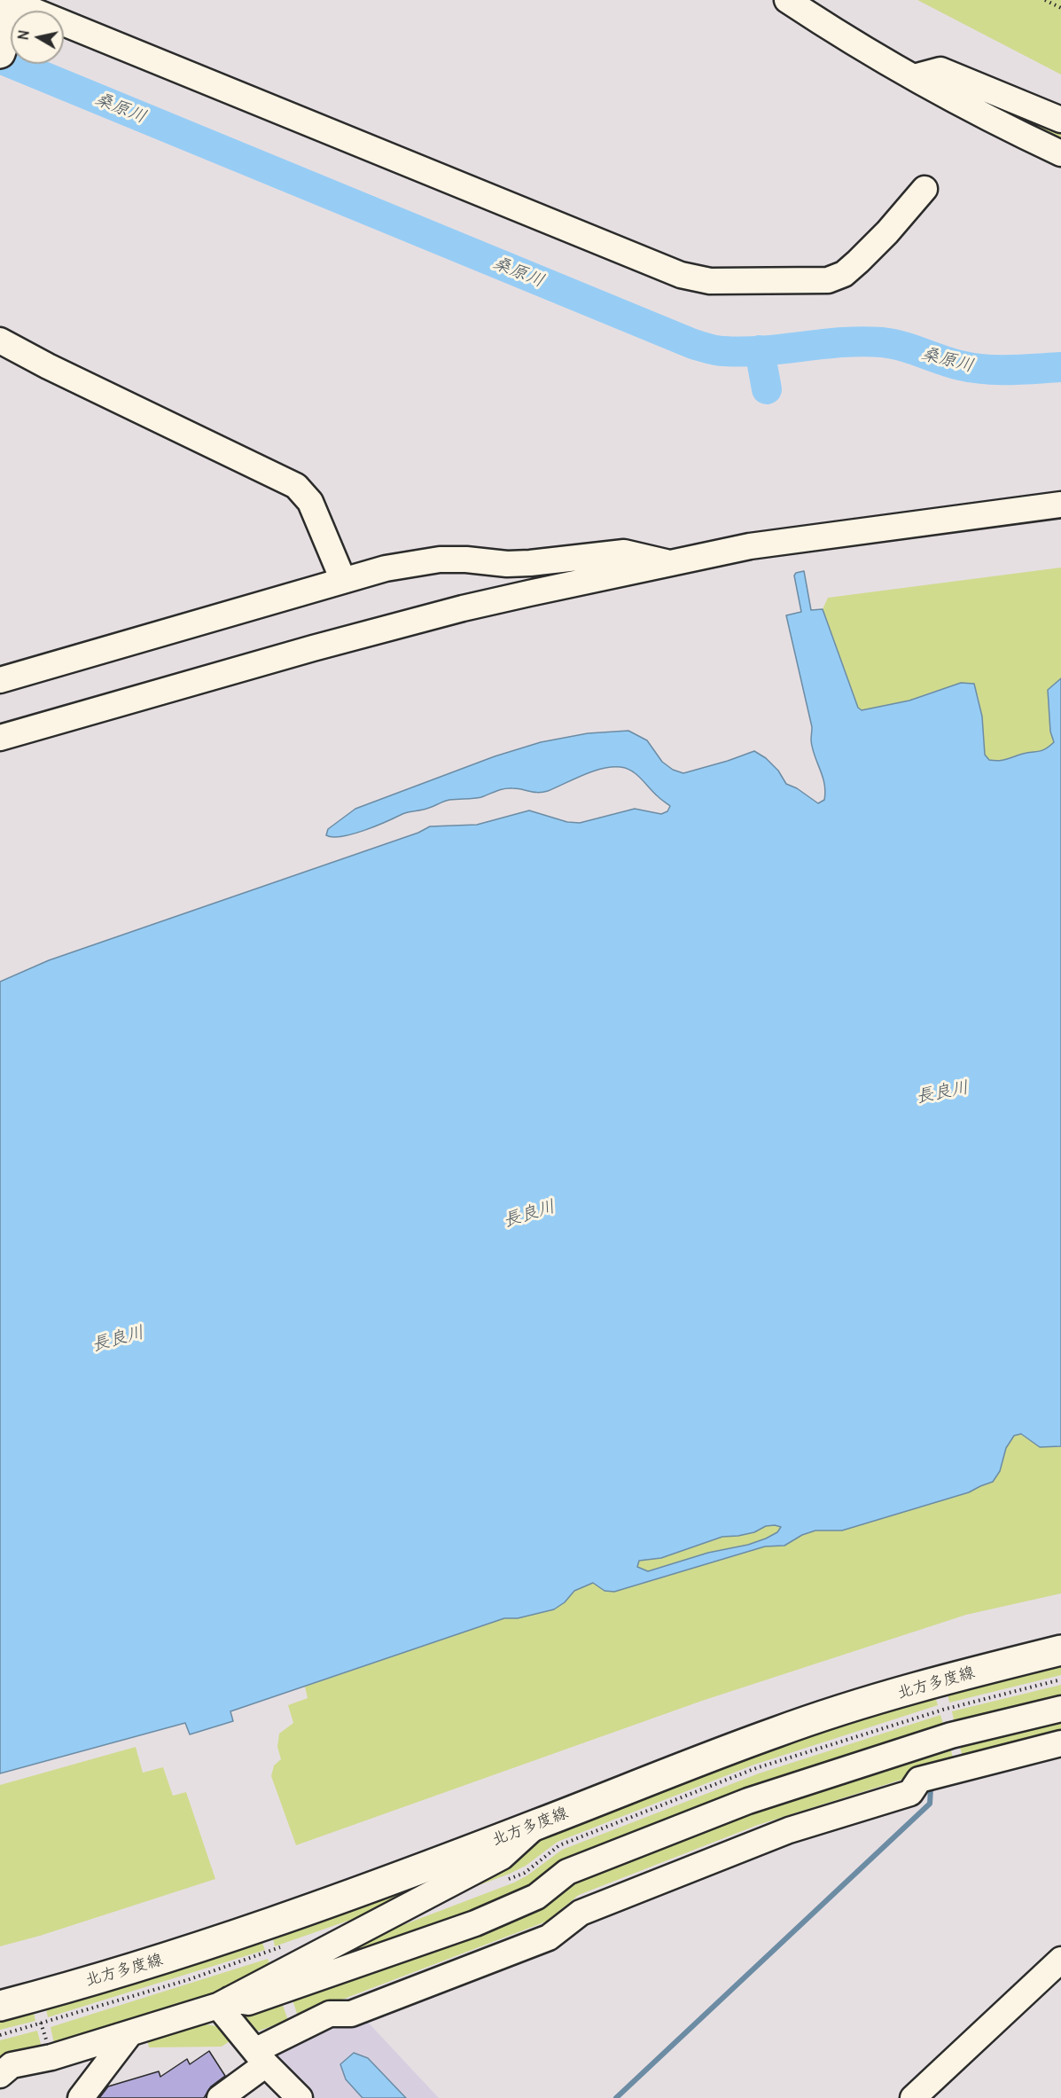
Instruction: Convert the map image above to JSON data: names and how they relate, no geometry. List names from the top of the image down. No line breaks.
{"streets":{"main road":["北方多度線"]},"water":["桑原川","長良川"],"north":"left"}
